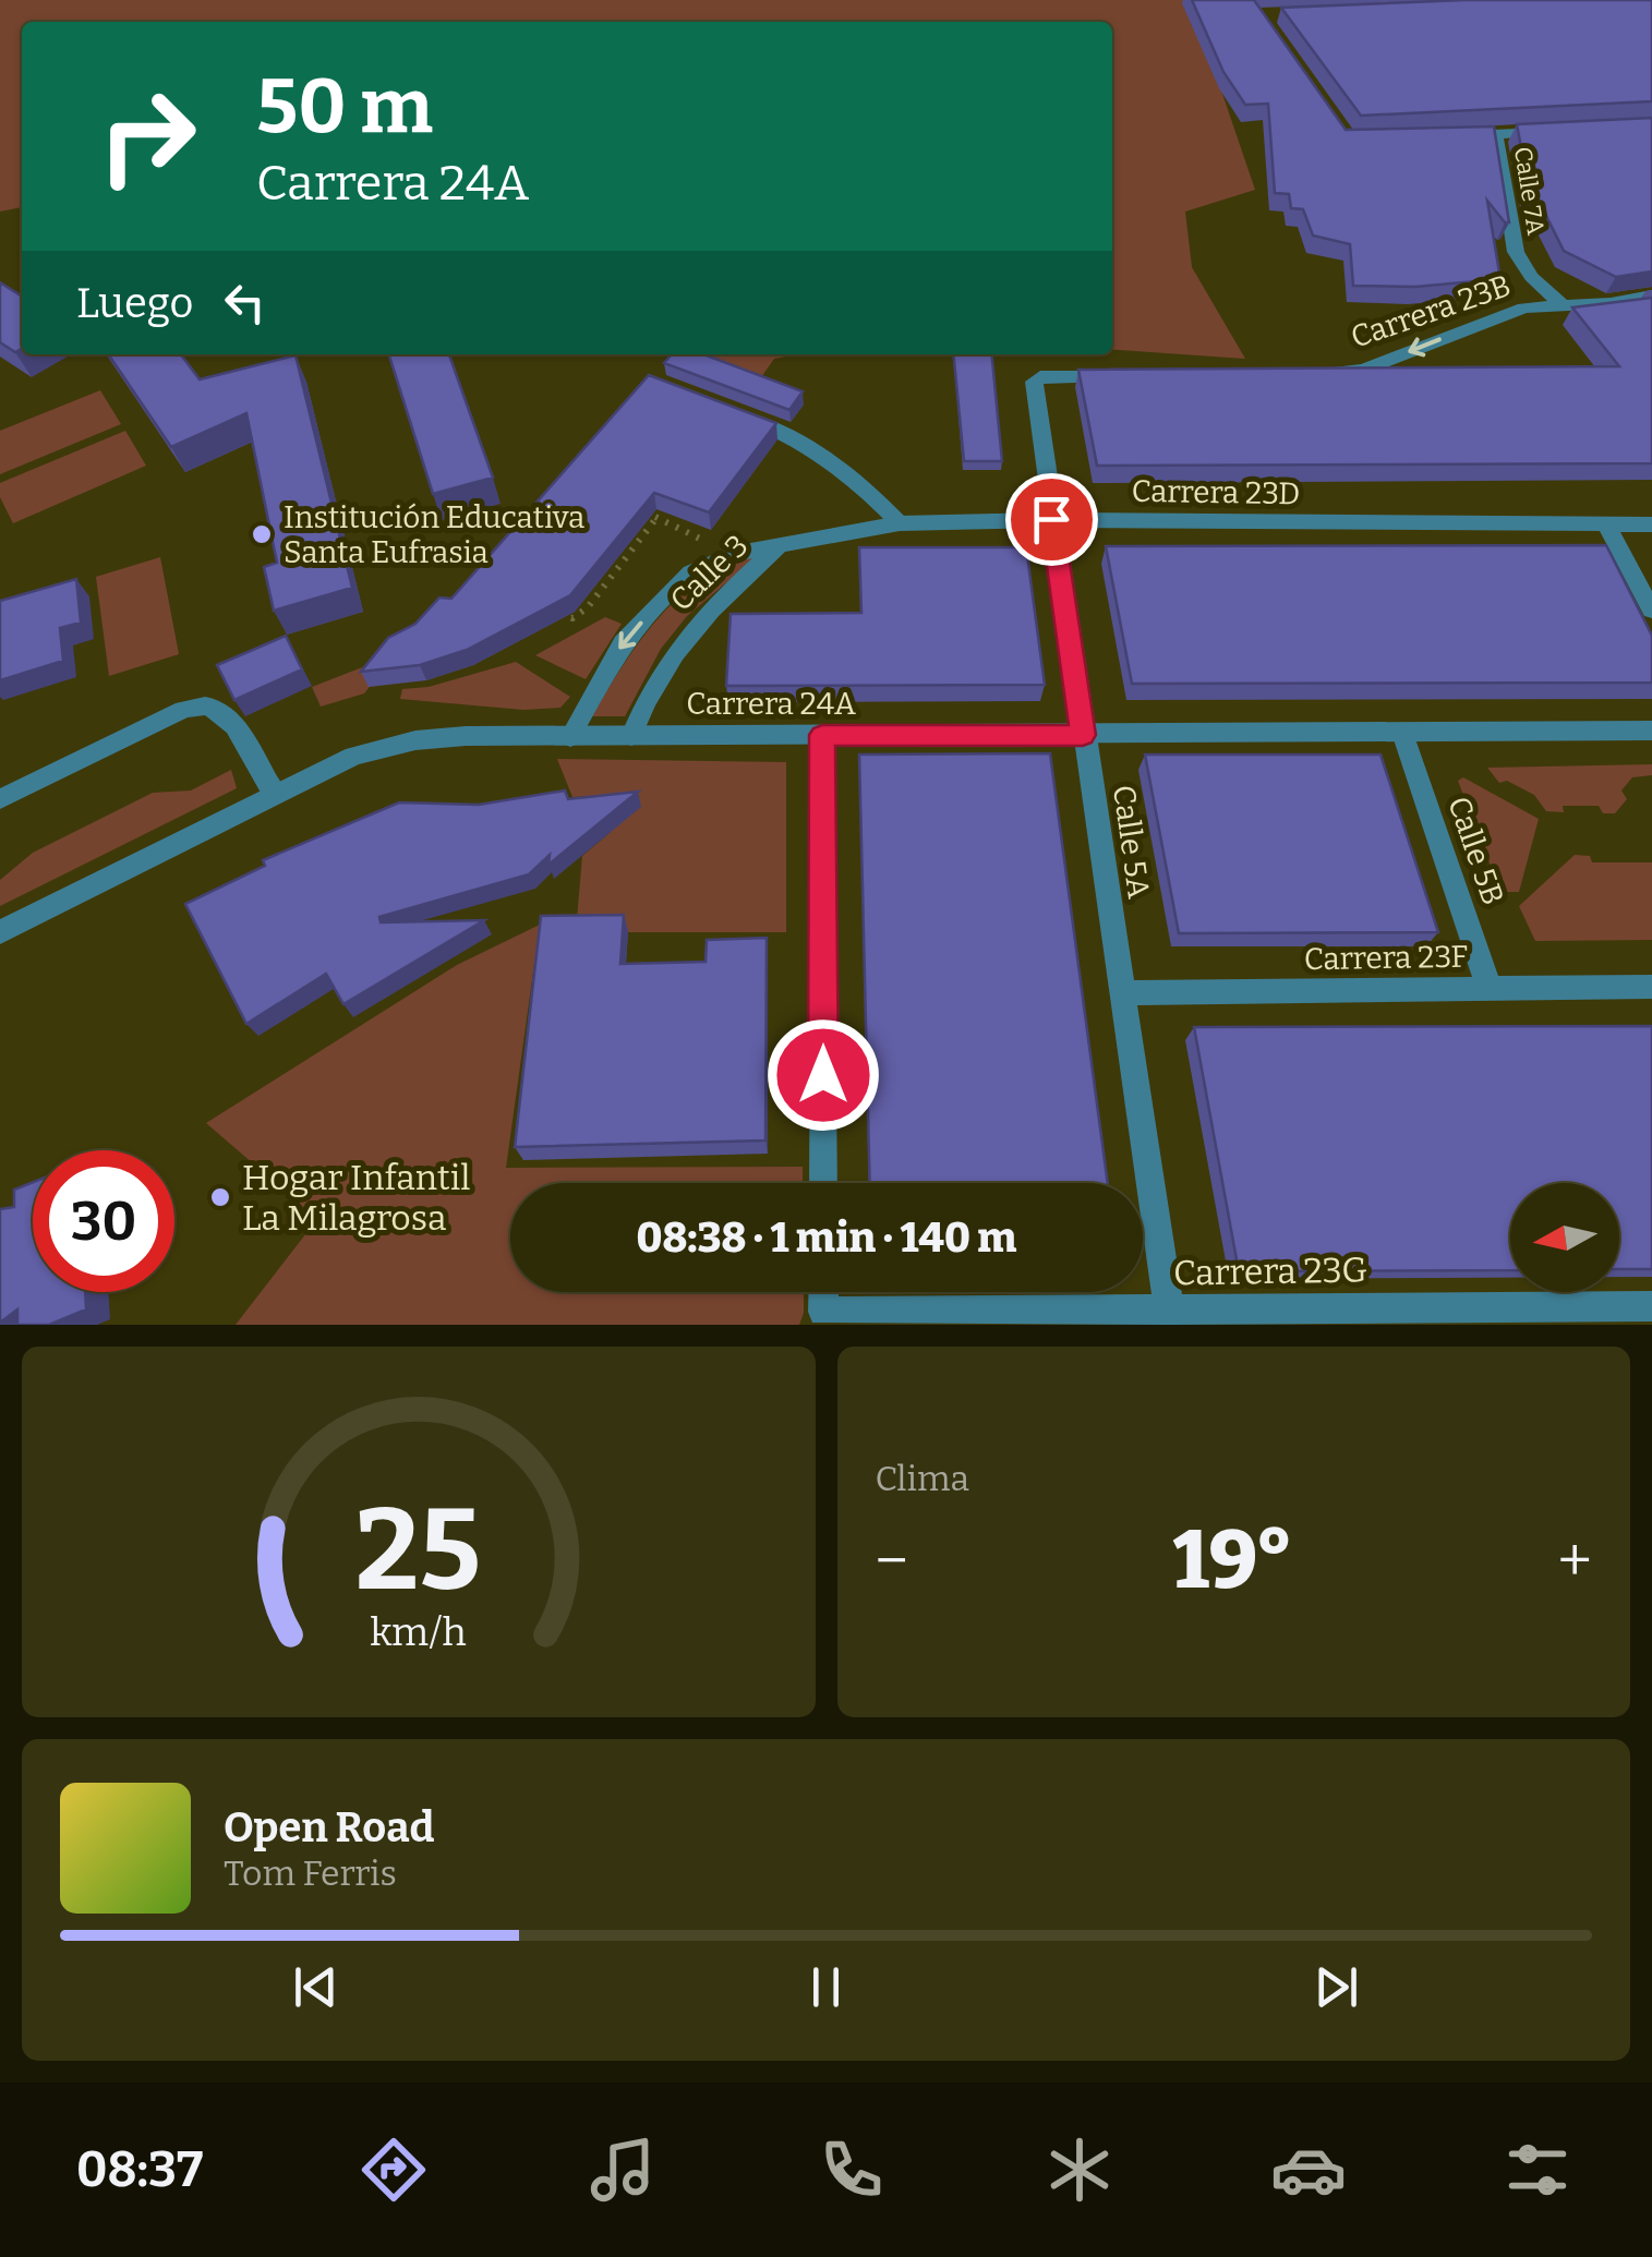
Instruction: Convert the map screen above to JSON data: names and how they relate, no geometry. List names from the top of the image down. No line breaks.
{"streets":{"street":["Calle 7A","Carrera 23B","Carrera 23D","Calle 3","Carrera 24A","Calle 5A","Calle 5B","Carrera 23F","Carrera 23G"]},"crossings":[["Calle 7A","Carrera 23B"],["Carrera 23D","Calle 3"],["Carrera 23D","Calle 5A"],["Calle 3","Carrera 24A"],["Carrera 24A","Calle 5A"],["Carrera 24A","Calle 5B"],["Calle 5A","Carrera 23F"],["Calle 5A","Carrera 23G"],["Calle 5B","Carrera 23F"]],"places":["Institución Educativa Santa Eufrasia","Hogar Infantil La Milagrosa"],"north":"left","page":{"turn":["50 m","Carrera 24A"],"then":"Luego","limit":"30","trip":"08:38 · 1 min · 140 m","tile":"Clima","heat":["−","19°","+"],"song":["Open Road","Tom Ferris"],"tabs":"08:37","gauge":["25","km/h"]}}
